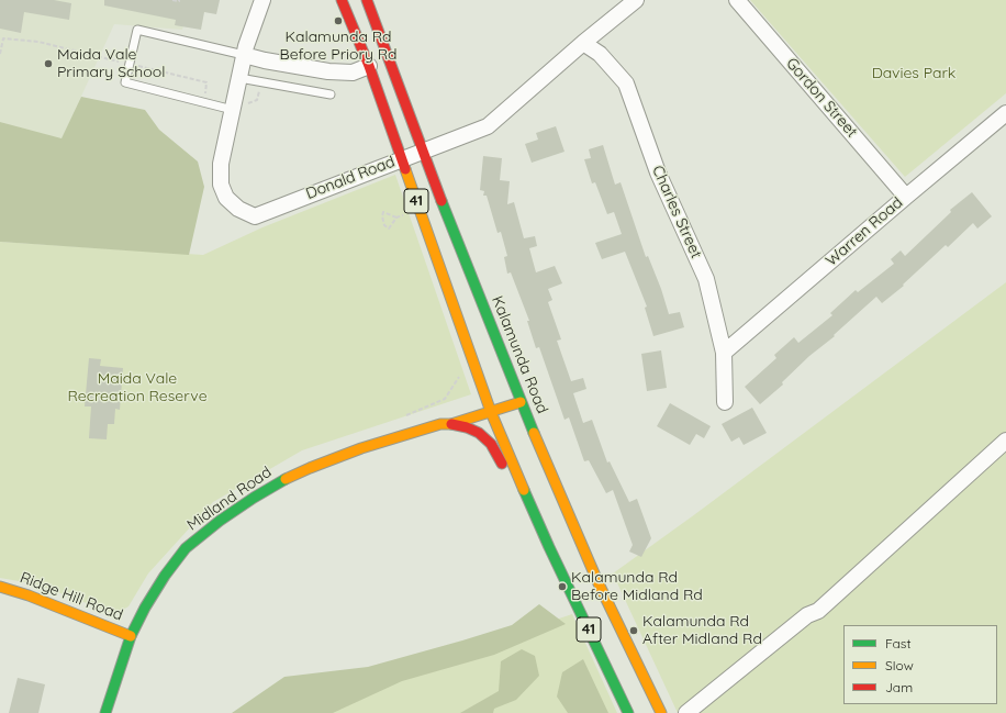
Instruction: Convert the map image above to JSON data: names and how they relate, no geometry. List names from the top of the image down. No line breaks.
{"streets":{"main road":["41","Kalamunda Road","Midland Road","Ridge Hill Road"],"street":["Gordon Street","Donald Road","Charles Street","Warren Road"]},"crossings":[["Gordon Street","Warren Road"],["Donald Road","41"],["Donald Road","Charles Street"],["Donald Road","Kalamunda Road"],["41","Midland Road"],["Charles Street","Warren Road"],["Kalamunda Road","Midland Road"],["Midland Road","Ridge Hill Road"]],"parks":["Davies Park","Maida Vale Recreation Reserve"],"places":["Kalamunda Rd Before Priory Rd","Maida Vale Primary School","Kalamunda Rd Before Midland Rd","Kalamunda Rd After Midland Rd"],"legend":["Fast","Slow","Jam"]}
